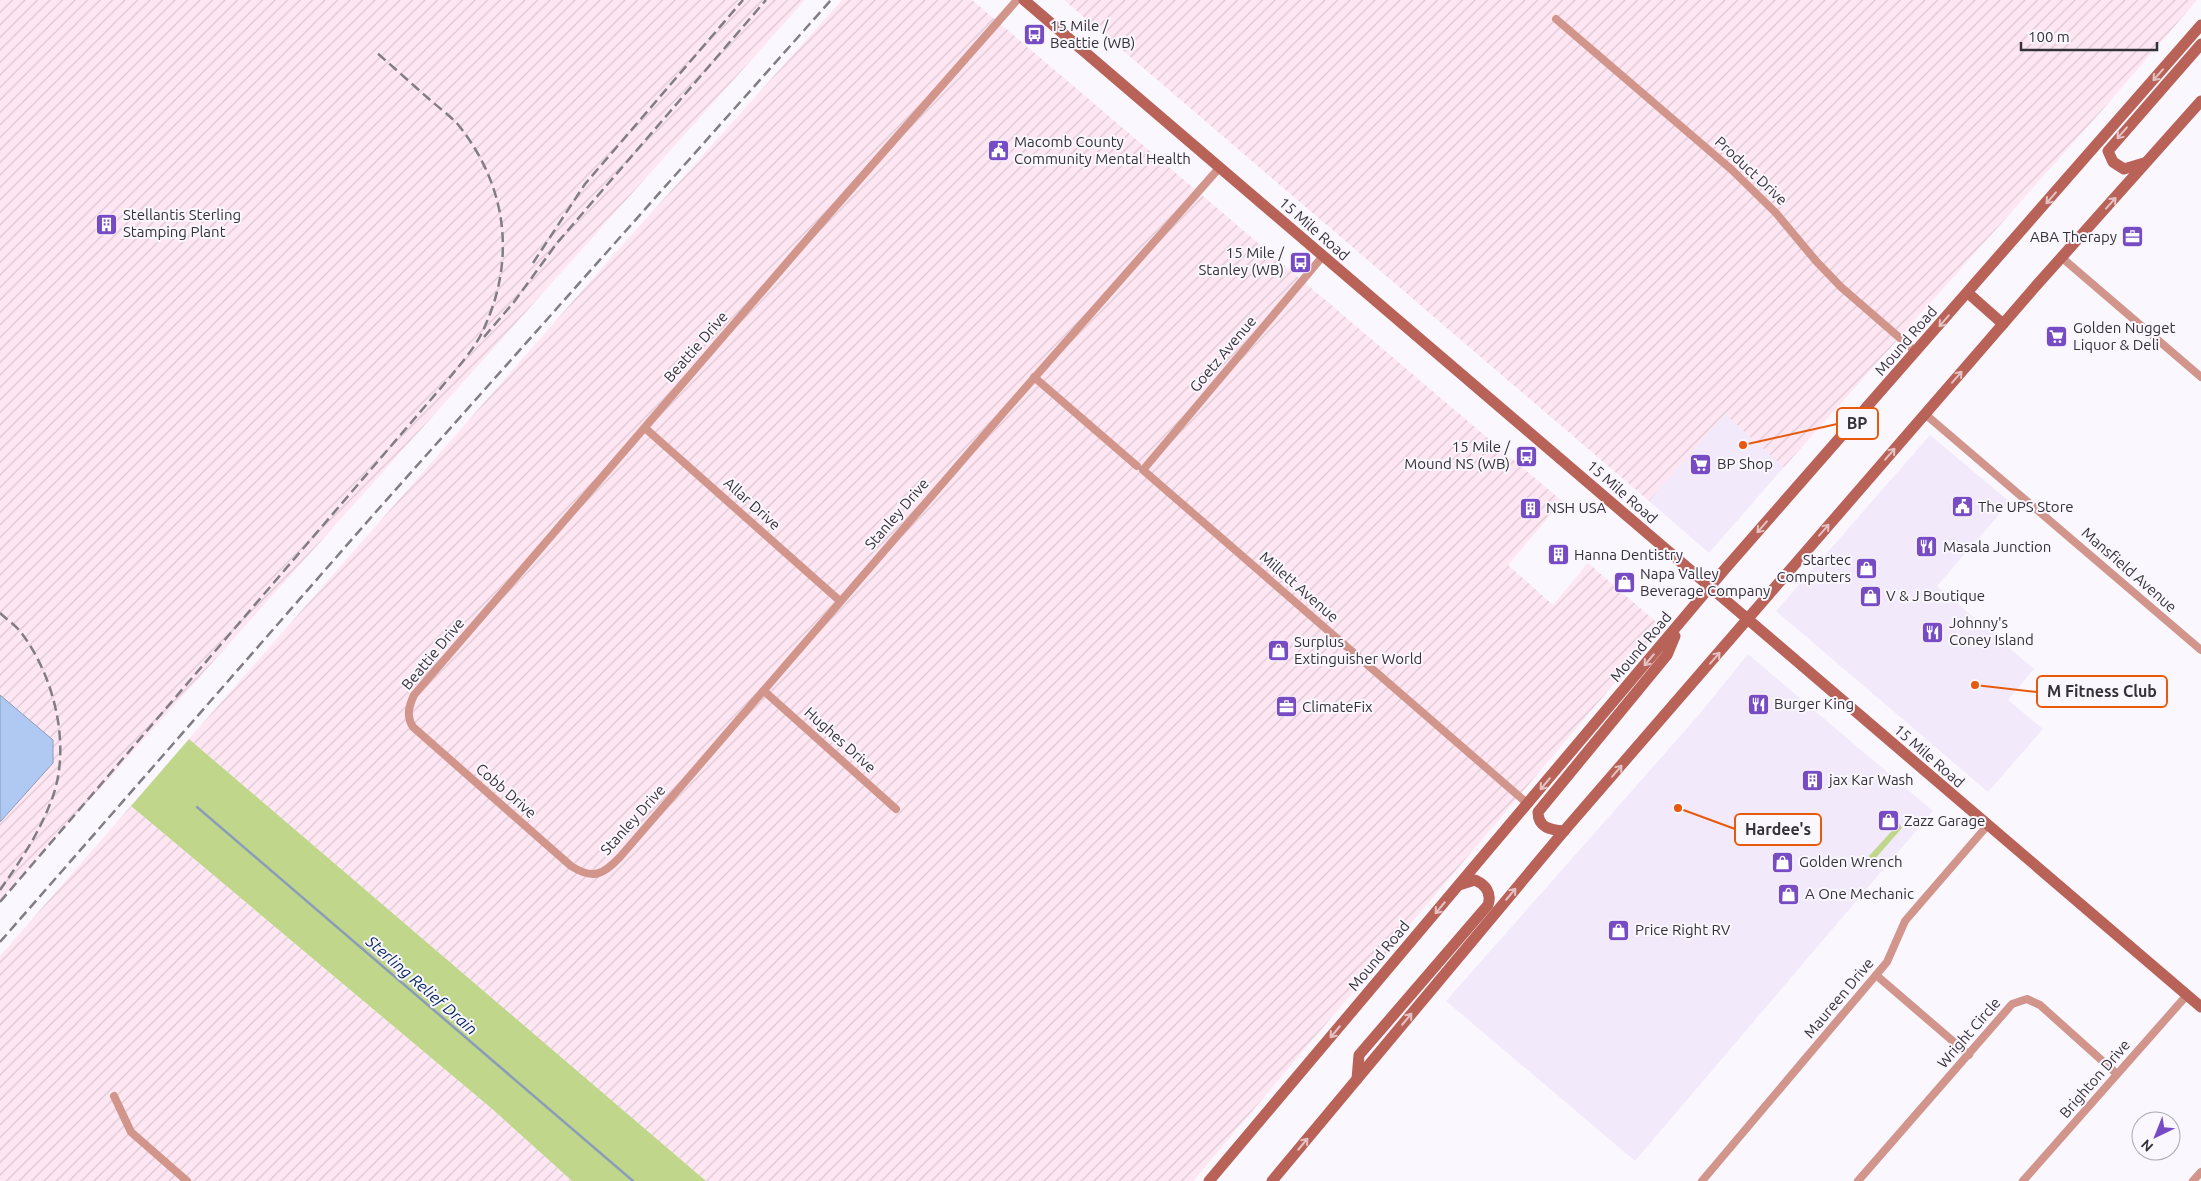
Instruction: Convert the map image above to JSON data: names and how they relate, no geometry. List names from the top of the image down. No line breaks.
{"streets":{"main road":["15 Mile Road","Mound Road"],"street":["Product Drive","Beattie Drive","Goetz Avenue","Allar Drive","Stanley Drive","Mansfield Avenue","Millett Avenue","Hughes Drive","Cobb Drive","Maureen Drive","Wright Circle","Brighton Drive"]},"crossings":[["Product Drive","Mound Road"],["15 Mile Road","Mound Road"],["15 Mile Road","Goetz Avenue"],["15 Mile Road","Stanley Drive"],["15 Mile Road","Maureen Drive"],["15 Mile Road","Brighton Drive"],["Mound Road","Millett Avenue"],["Beattie Drive","Allar Drive"],["Beattie Drive","Cobb Drive"],["Goetz Avenue","Millett Avenue"],["Allar Drive","Stanley Drive"],["Stanley Drive","Millett Avenue"],["Stanley Drive","Hughes Drive"],["Stanley Drive","Cobb Drive"],["Wright Circle","Brighton Drive"]],"water":["Sterling Relief Drain"],"places":{"bus stop":["15 Mile / Beattie (WB)","15 Mile / Stanley (WB)","15 Mile / Mound NS (WB)"],"public building":["Macomb County Community Mental Health","The UPS Store"],"building":["Stellantis Sterling Stamping Plant","NSH USA","Hanna Dentistry","jax Kar Wash"],"office":["ABA Therapy","ClimateFix"],"supermarket":["Golden Nugget Liquor & Deli","BP Shop"],"other":["BP","M Fitness Club","Hardee's"],"restaurant":["Masala Junction","Johnny's Coney Island","Burger King"],"shop":["Startec Computers","Napa Valley Beverage Company","V & J Boutique","Surplus Extinguisher World","Zazz Garage","Golden Wrench","A One Mechanic","Price Right RV"]},"scale_bar":"100 m","north":"bottom left"}
